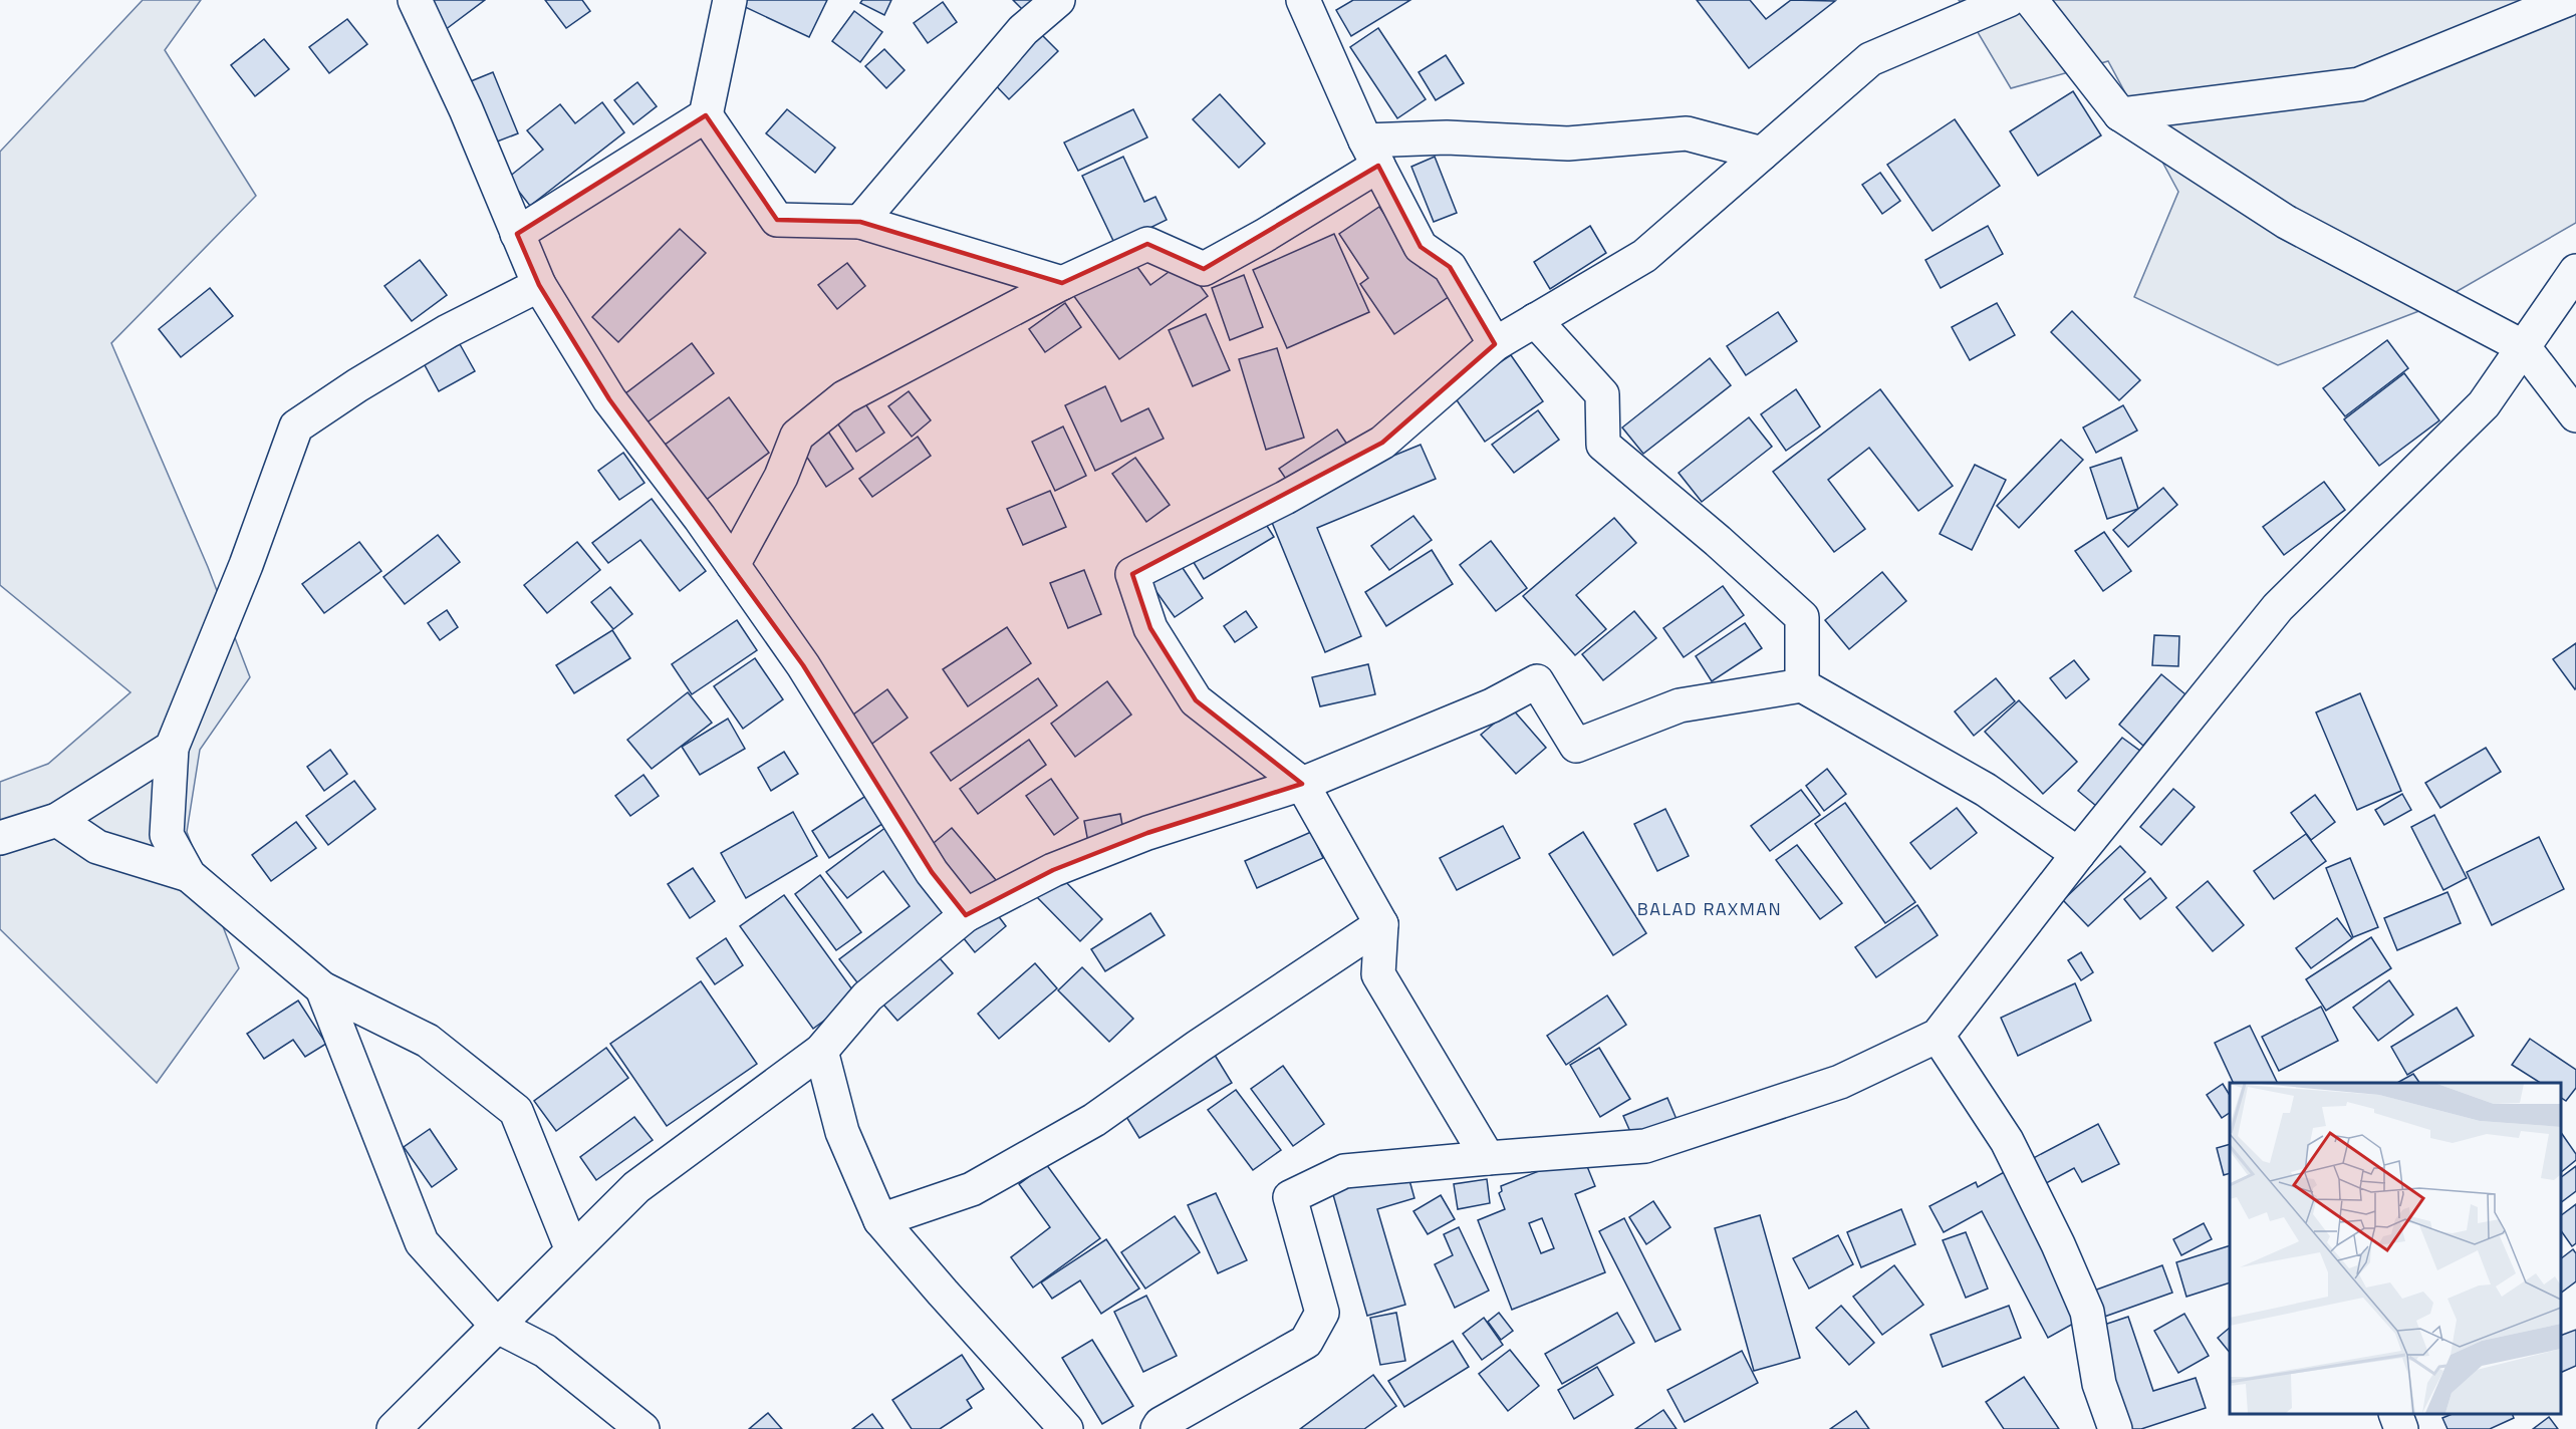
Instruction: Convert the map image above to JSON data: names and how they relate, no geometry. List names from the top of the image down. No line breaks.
{"districts":["BALAD RAXMAN"]}
